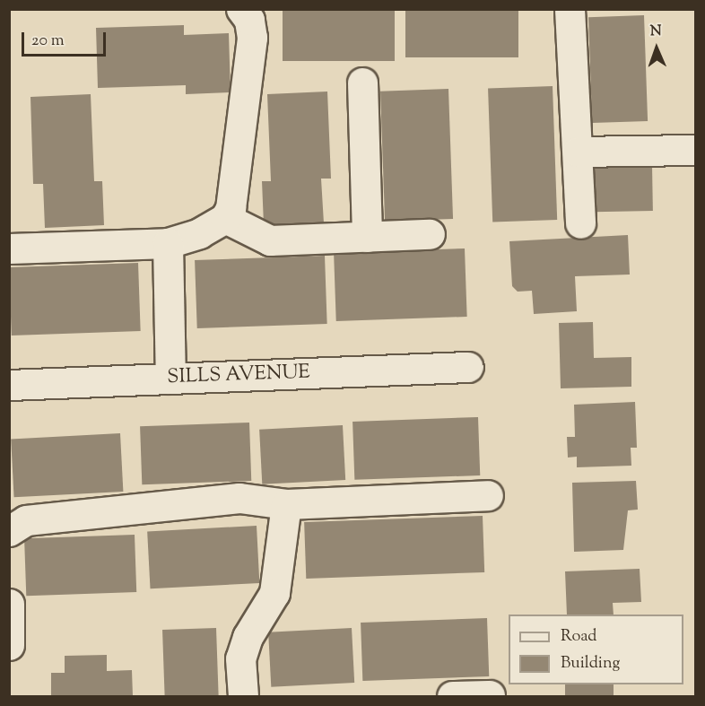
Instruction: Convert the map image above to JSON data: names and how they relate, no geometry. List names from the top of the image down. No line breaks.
{"streets":{"street":["SILLS AVENUE"]},"legend":["Road","Building"],"scale_bar":"20 m","north":"top"}
